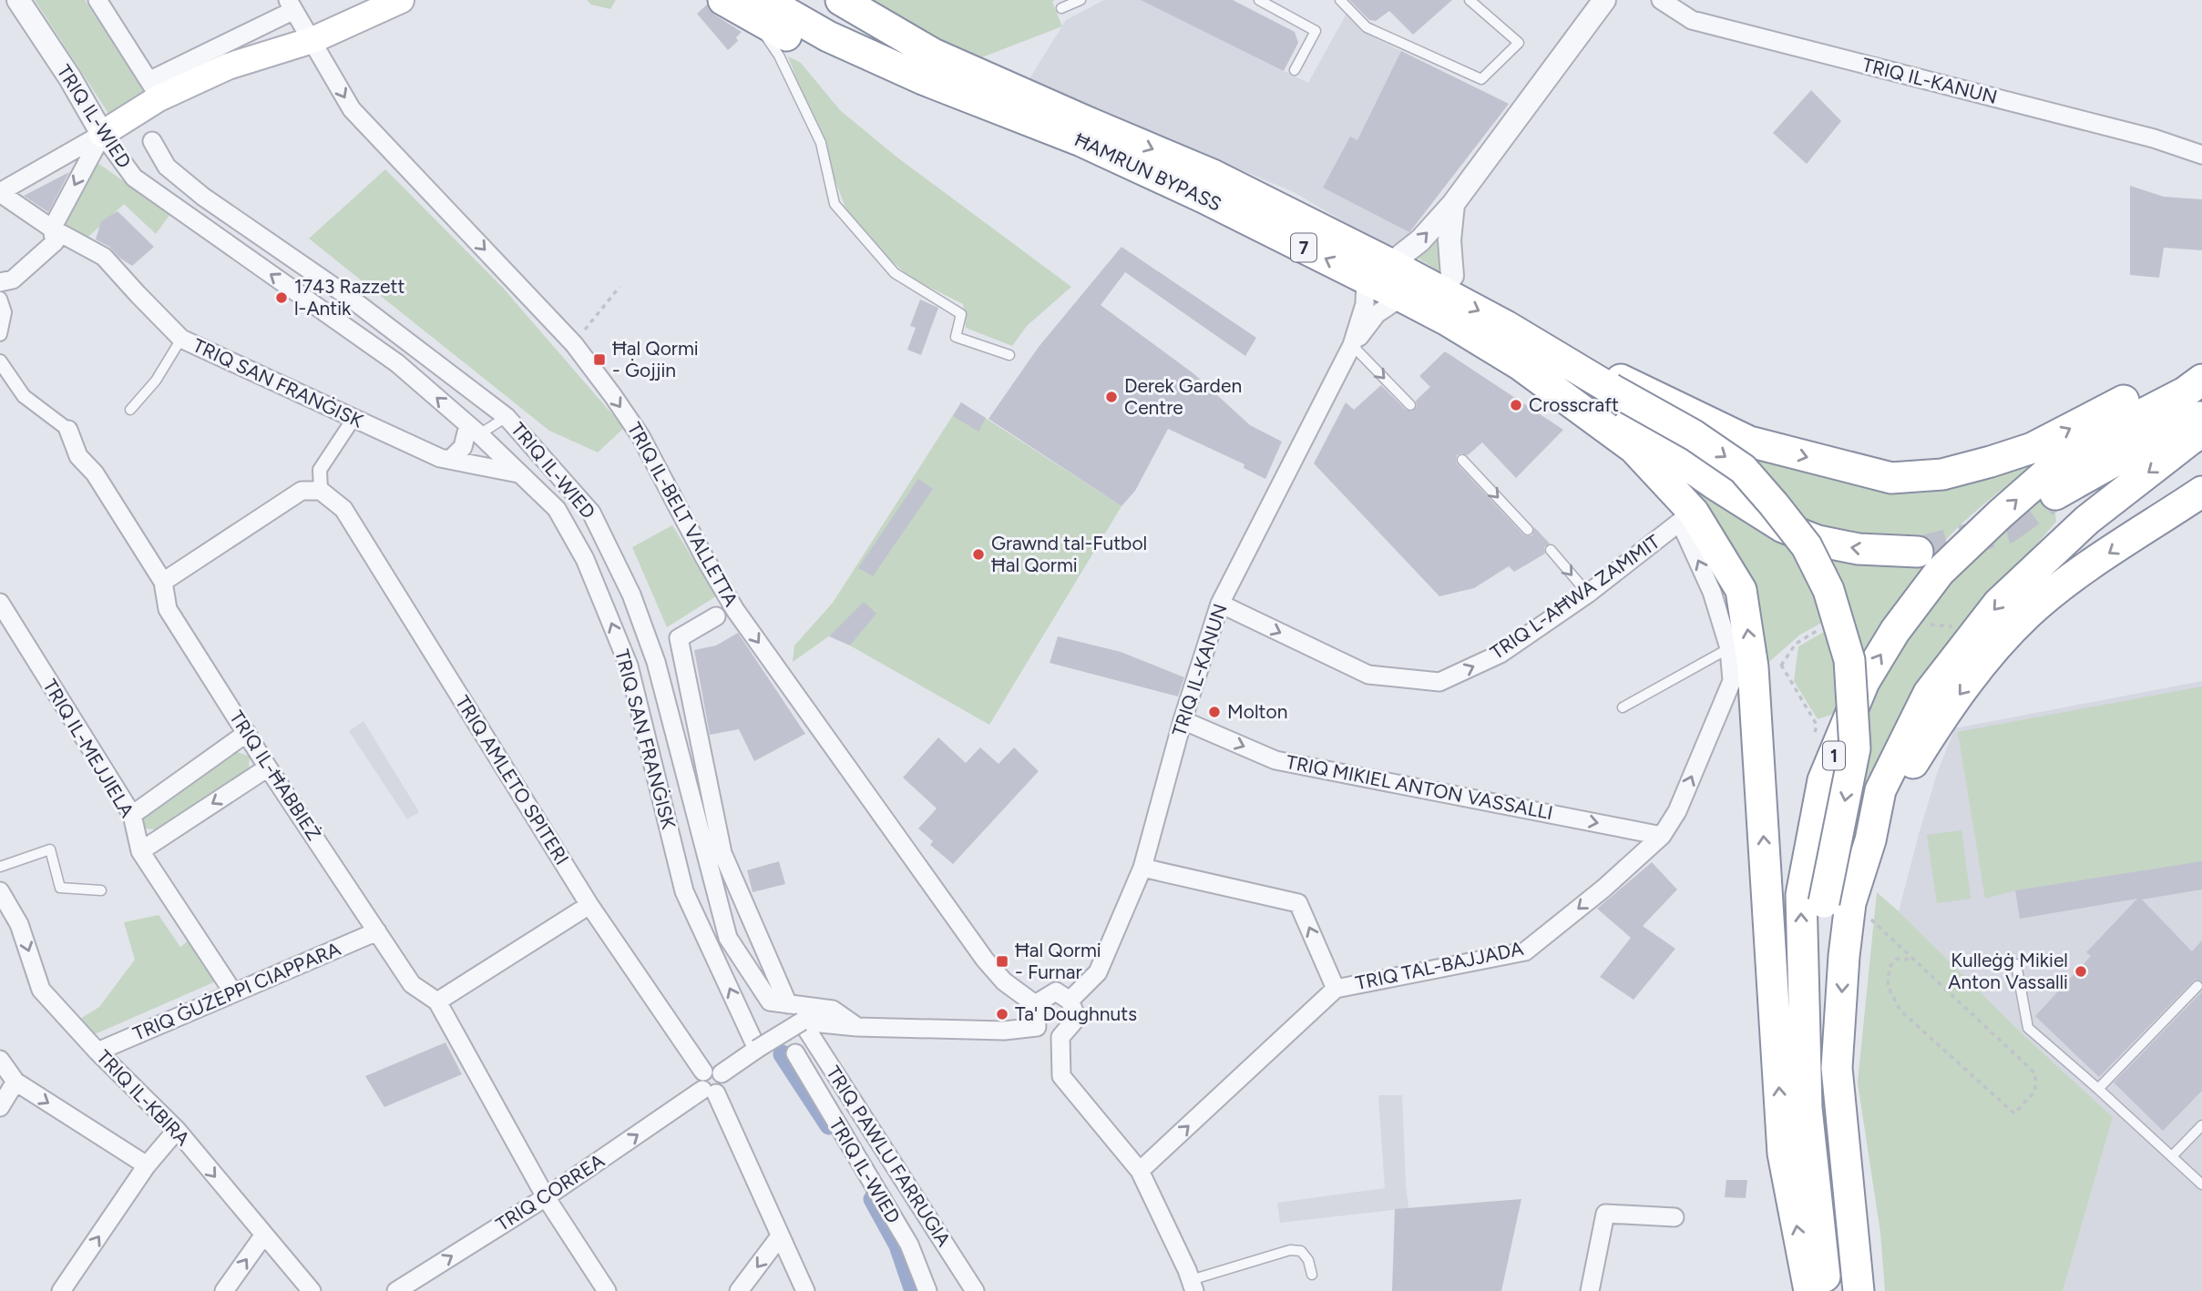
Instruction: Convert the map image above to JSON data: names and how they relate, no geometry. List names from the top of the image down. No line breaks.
{"streets":{"highway":["ĦAMRUN BYPASS","7","1"],"street":["TRIQ IL-KANUN","TRIQ IL-WIED","TRIQ SAN FRANĠISK","TRIQ IL-BELT VALLETTA","TRIQ L-AĦWA ZAMMIT","TRIQ IL-MEJJIELA","TRIQ IL-ĦABBIEŻ","TRIQ AMLETO SPITERI","TRIQ MIKIEL ANTON VASSALLI","TRIQ TAL-BAJJADA","TRIQ ĠUŻEPPI CIAPPARA","TRIQ IL-KBIRA","TRIQ PAWLU FARRUGIA","TRIQ CORREA"]},"crossings":[["TRIQ IL-KANUN","ĦAMRUN BYPASS"],["TRIQ IL-KANUN","TRIQ IL-BELT VALLETTA"],["TRIQ IL-KANUN","TRIQ L-AĦWA ZAMMIT"],["TRIQ IL-KANUN","TRIQ MIKIEL ANTON VASSALLI"],["TRIQ IL-WIED","TRIQ SAN FRANĠISK"],["TRIQ L-AĦWA ZAMMIT","TRIQ TAL-BAJJADA"],["TRIQ IL-MEJJIELA","TRIQ ĠUŻEPPI CIAPPARA"],["TRIQ IL-ĦABBIEŻ","TRIQ ĠUŻEPPI CIAPPARA"],["TRIQ IL-ĦABBIEŻ","TRIQ CORREA"],["TRIQ AMLETO SPITERI","TRIQ CORREA"],["TRIQ MIKIEL ANTON VASSALLI","TRIQ TAL-BAJJADA"],["TRIQ ĠUŻEPPI CIAPPARA","TRIQ IL-KBIRA"]],"one_way":["TRIQ IL-BELT VALLETTA","TRIQ L-AĦWA ZAMMIT","TRIQ MIKIEL ANTON VASSALLI","TRIQ IL-KBIRA","TRIQ CORREA"],"places":{"other":["1743 Razzett l-Antik","Derek Garden Centre","Crosscraft","Grawnd tal-Futbol Ħal Qormi","Molton","Kulleġġ Mikiel Anton Vassalli","Ta' Doughnuts"],"transit":["Ħal Qormi - Ġojjin","Ħal Qormi - Furnar"]}}
